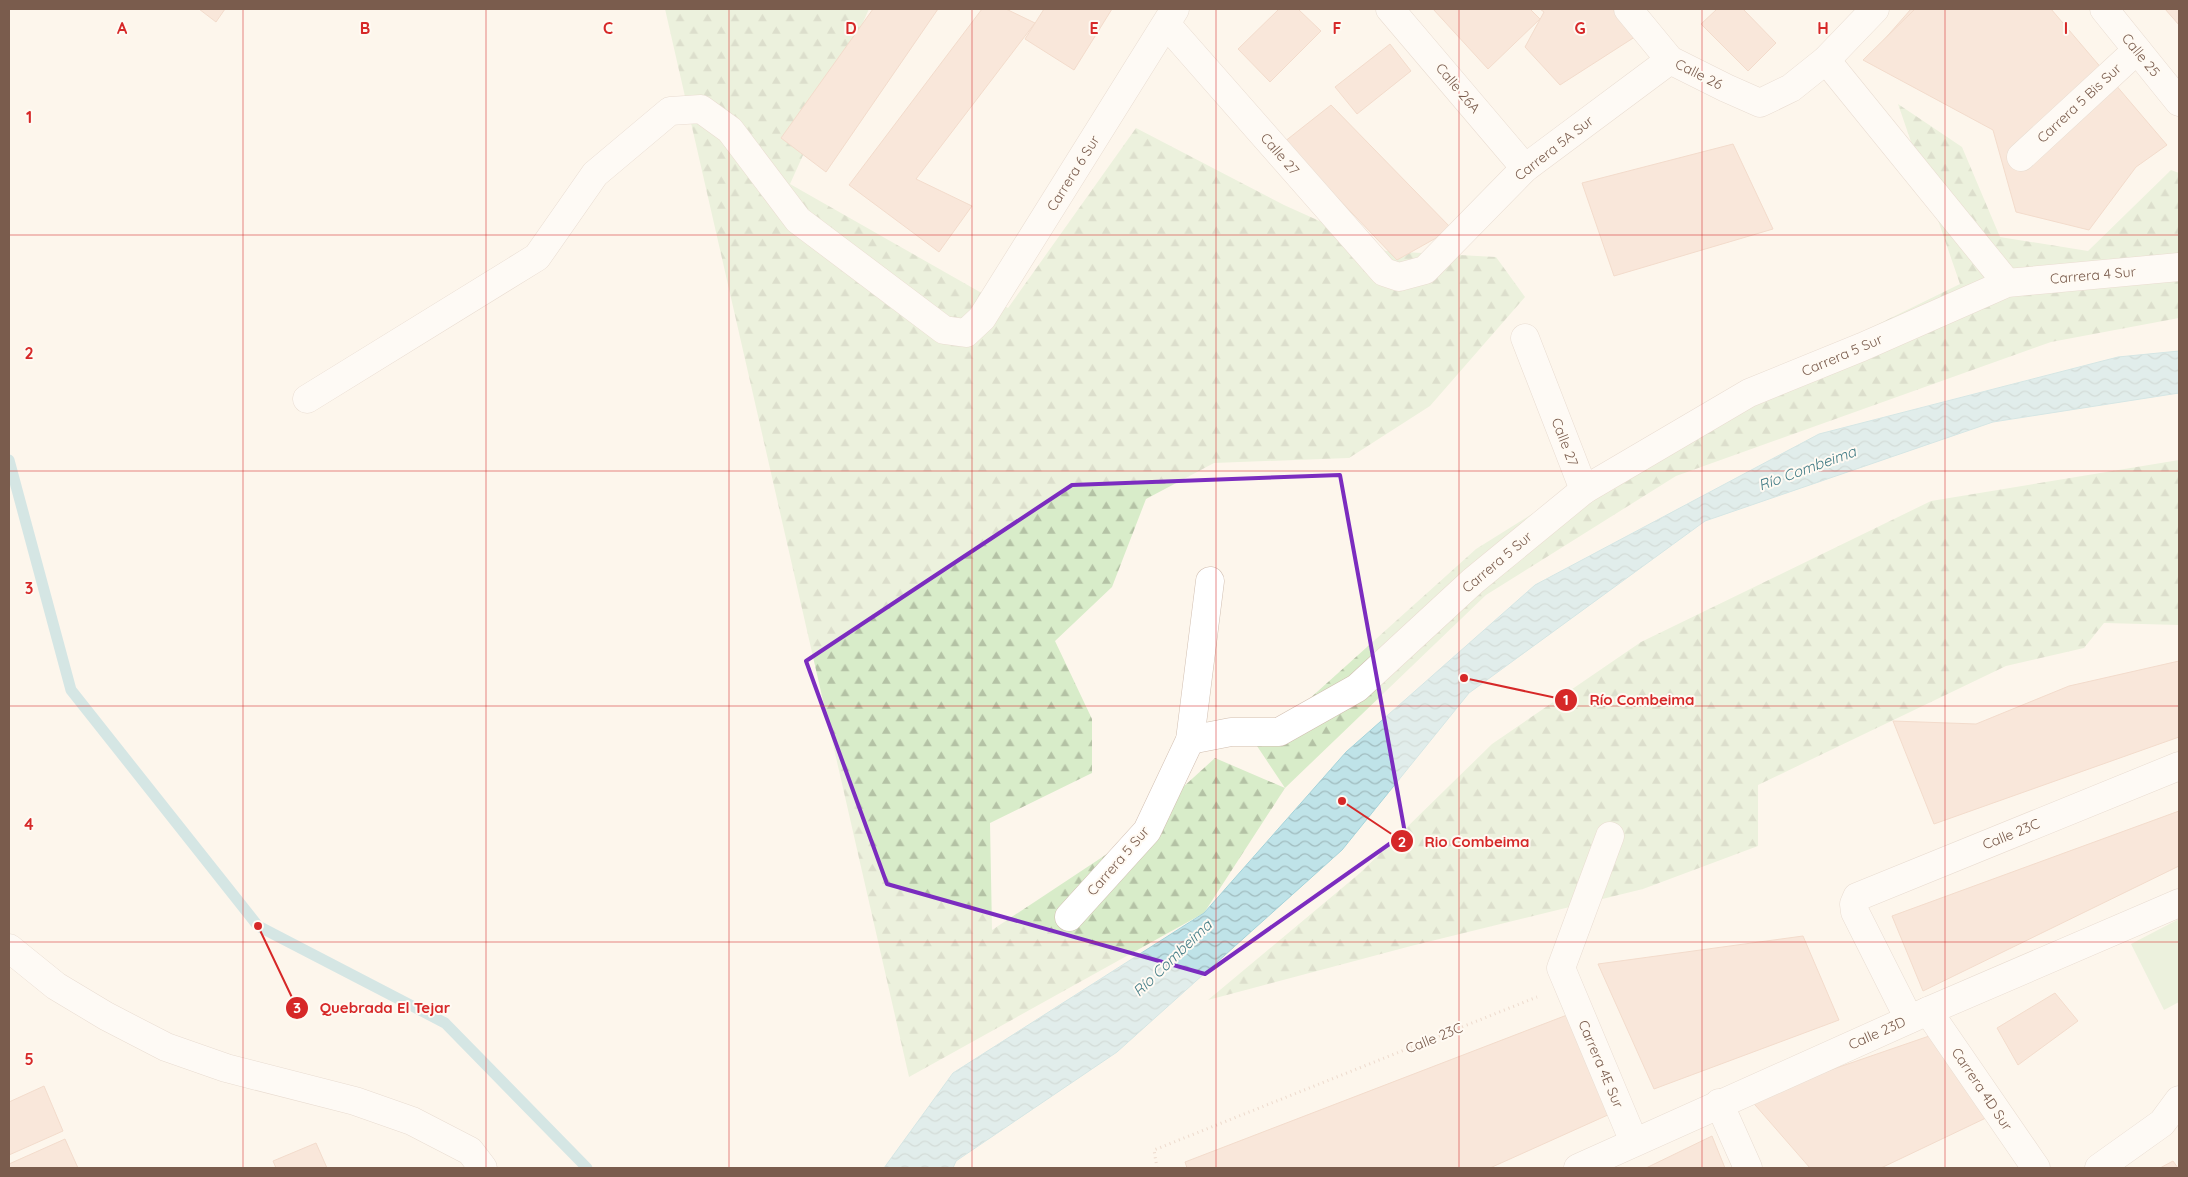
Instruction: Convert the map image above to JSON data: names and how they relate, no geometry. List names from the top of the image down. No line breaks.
{"streets":{"street":["Calle 25","Calle 26","Calle 26A","Carrera 5 Bis Sur","Carrera 5A Sur","Calle 27","Carrera 6 Sur","Carrera 4 Sur","Carrera 5 Sur","Calle 23C","Calle 23D","Carrera 4E Sur","Carrera 4D Sur"]},"crossings":[["Calle 25","Carrera 5 Bis Sur"],["Calle 26","Carrera 5A Sur"],["Calle 26A","Carrera 5A Sur"],["Carrera 5A Sur","Calle 27"],["Calle 27","Carrera 6 Sur"],["Calle 27","Carrera 5 Sur"],["Carrera 4 Sur","Carrera 5 Sur"],["Calle 23C","Carrera 4E Sur"],["Calle 23C","Carrera 4D Sur"],["Calle 23D","Carrera 4E Sur"],["Calle 23D","Carrera 4D Sur"]],"water":["Río Combeima"],"places":["Río Combeima","Rio Combeima","Quebrada El Tejar"],"grid":{"columns":["A","B","C","D","E","F","G","H","I"],"rows":["1","2","3","4","5"]}}
